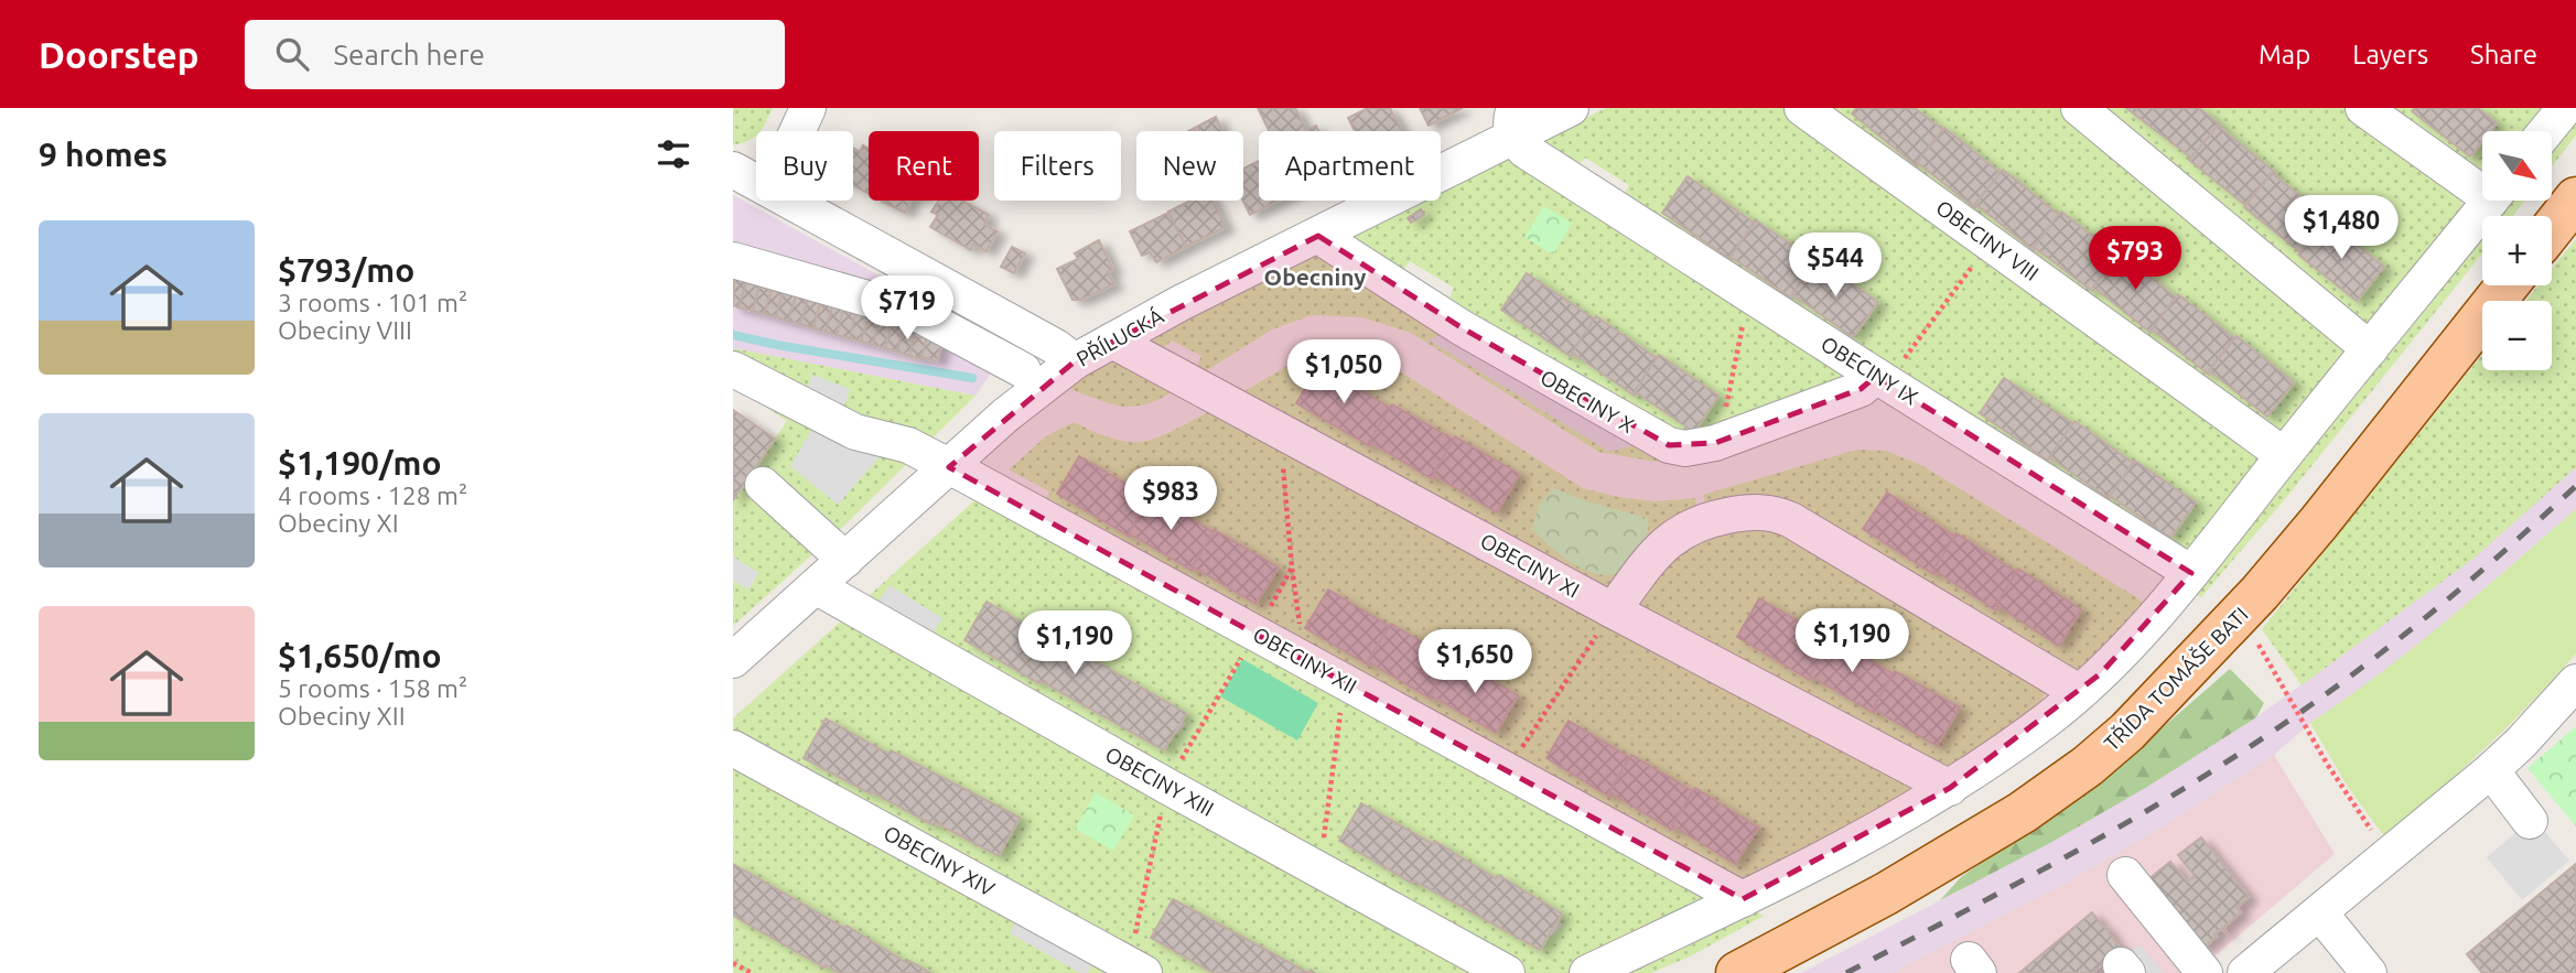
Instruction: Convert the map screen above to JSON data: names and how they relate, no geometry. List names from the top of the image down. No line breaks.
{"streets":{"main road":["TŘÍDA TOMÁŠE BATI"],"street":["OBECINY VIII","PŘÍLUCKÁ","OBECINY IX","OBECINY X","OBECINY XI","OBECINY XII","OBECINY XIII","OBECINY XIV"]},"crossings":[["PŘÍLUCKÁ","OBECINY IX"],["PŘÍLUCKÁ","OBECINY X"],["PŘÍLUCKÁ","OBECINY XI"],["PŘÍLUCKÁ","OBECINY XII"],["PŘÍLUCKÁ","OBECINY XIII"],["OBECINY IX","OBECINY X"]],"districts":["Obecniny"],"north":"bottom right","page":{"header":"Doorstep","search":"Search here","nav":["Map","Layers","Share"],"heading":"9 homes","map_buttons":["+","−"],"chip":["Buy","Rent","Filters","New","Apartment"],"price":["$1,480","$793","$544","$719","$1,050","$983","$1,190","$1,190","$1,650"],"list":[{"name":"$793/mo","note":"3 rooms · 101 m² · Obeciny VIII"},{"name":"$1,190/mo","note":"4 rooms · 128 m² · Obeciny XI"},{"name":"$1,650/mo","note":"5 rooms · 158 m² · Obeciny XII"}]}}
